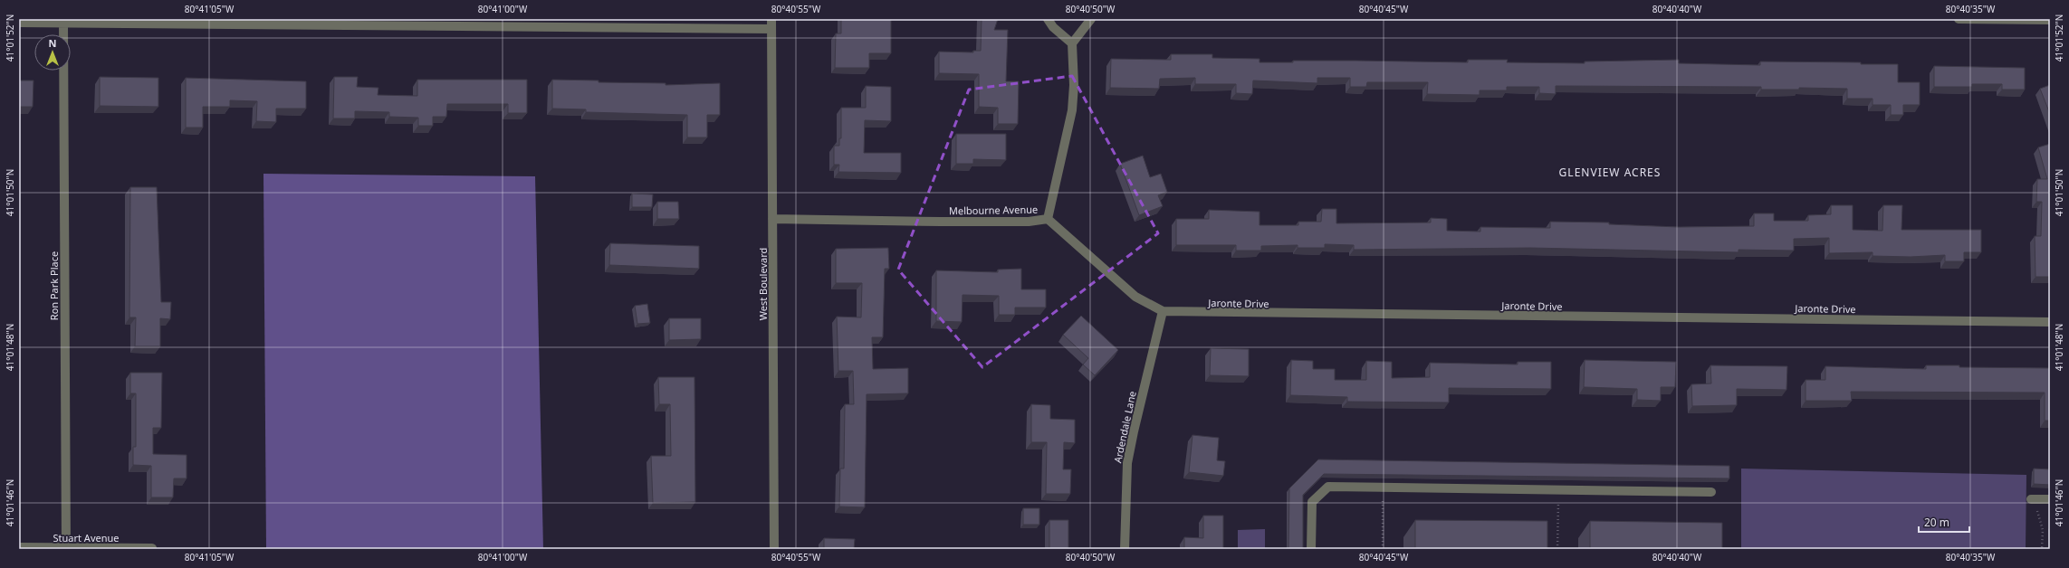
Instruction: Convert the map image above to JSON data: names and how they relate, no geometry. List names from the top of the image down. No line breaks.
{"streets":{"street":["Melbourne Avenue","West Boulevard","Ron Park Place","Jaronte Drive","Ardendale Lane","Stuart Avenue"]},"crossings":[["Melbourne Avenue","West Boulevard"],["Melbourne Avenue","Jaronte Drive"],["Ron Park Place","Stuart Avenue"],["Jaronte Drive","Ardendale Lane"]],"districts":["GLENVIEW ACRES"],"scale_bar":"20 m","north":"top","coordinates":["80°41'05\"W","80°41'00\"W","80°40'55\"W","80°40'50\"W","80°40'45\"W","80°40'40\"W","80°40'35\"W","41°01'52\"N","41°01'50\"N","41°01'48\"N","41°01'46\"N"]}
